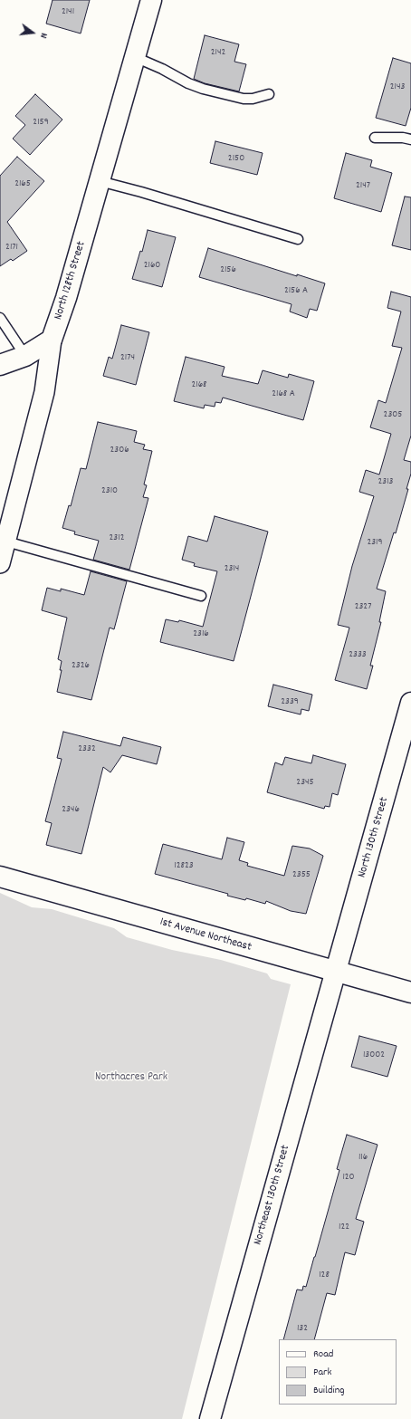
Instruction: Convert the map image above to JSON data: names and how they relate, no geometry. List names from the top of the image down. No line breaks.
{"streets":{"street":["North 128th Street","North 130th Street","1st Avenue Northeast","Northeast 130th Street"]},"crossings":[["North 130th Street","1st Avenue Northeast"],["North 130th Street","Northeast 130th Street"],["1st Avenue Northeast","Northeast 130th Street"]],"parks":["Northacres Park"],"house_numbers":["2141","2142","2143","2159","2150","2165","2147","2171","2160","2156","2156 A","2174","2168","2168 A","2305","2306","2313","2310","2312","2319","2314","2327","2316","2333","2326","2339","2332","2345","2346","12823","2355","13002","116","120","122","128","132"],"legend":["Road","Park","Building"],"north":"right"}
